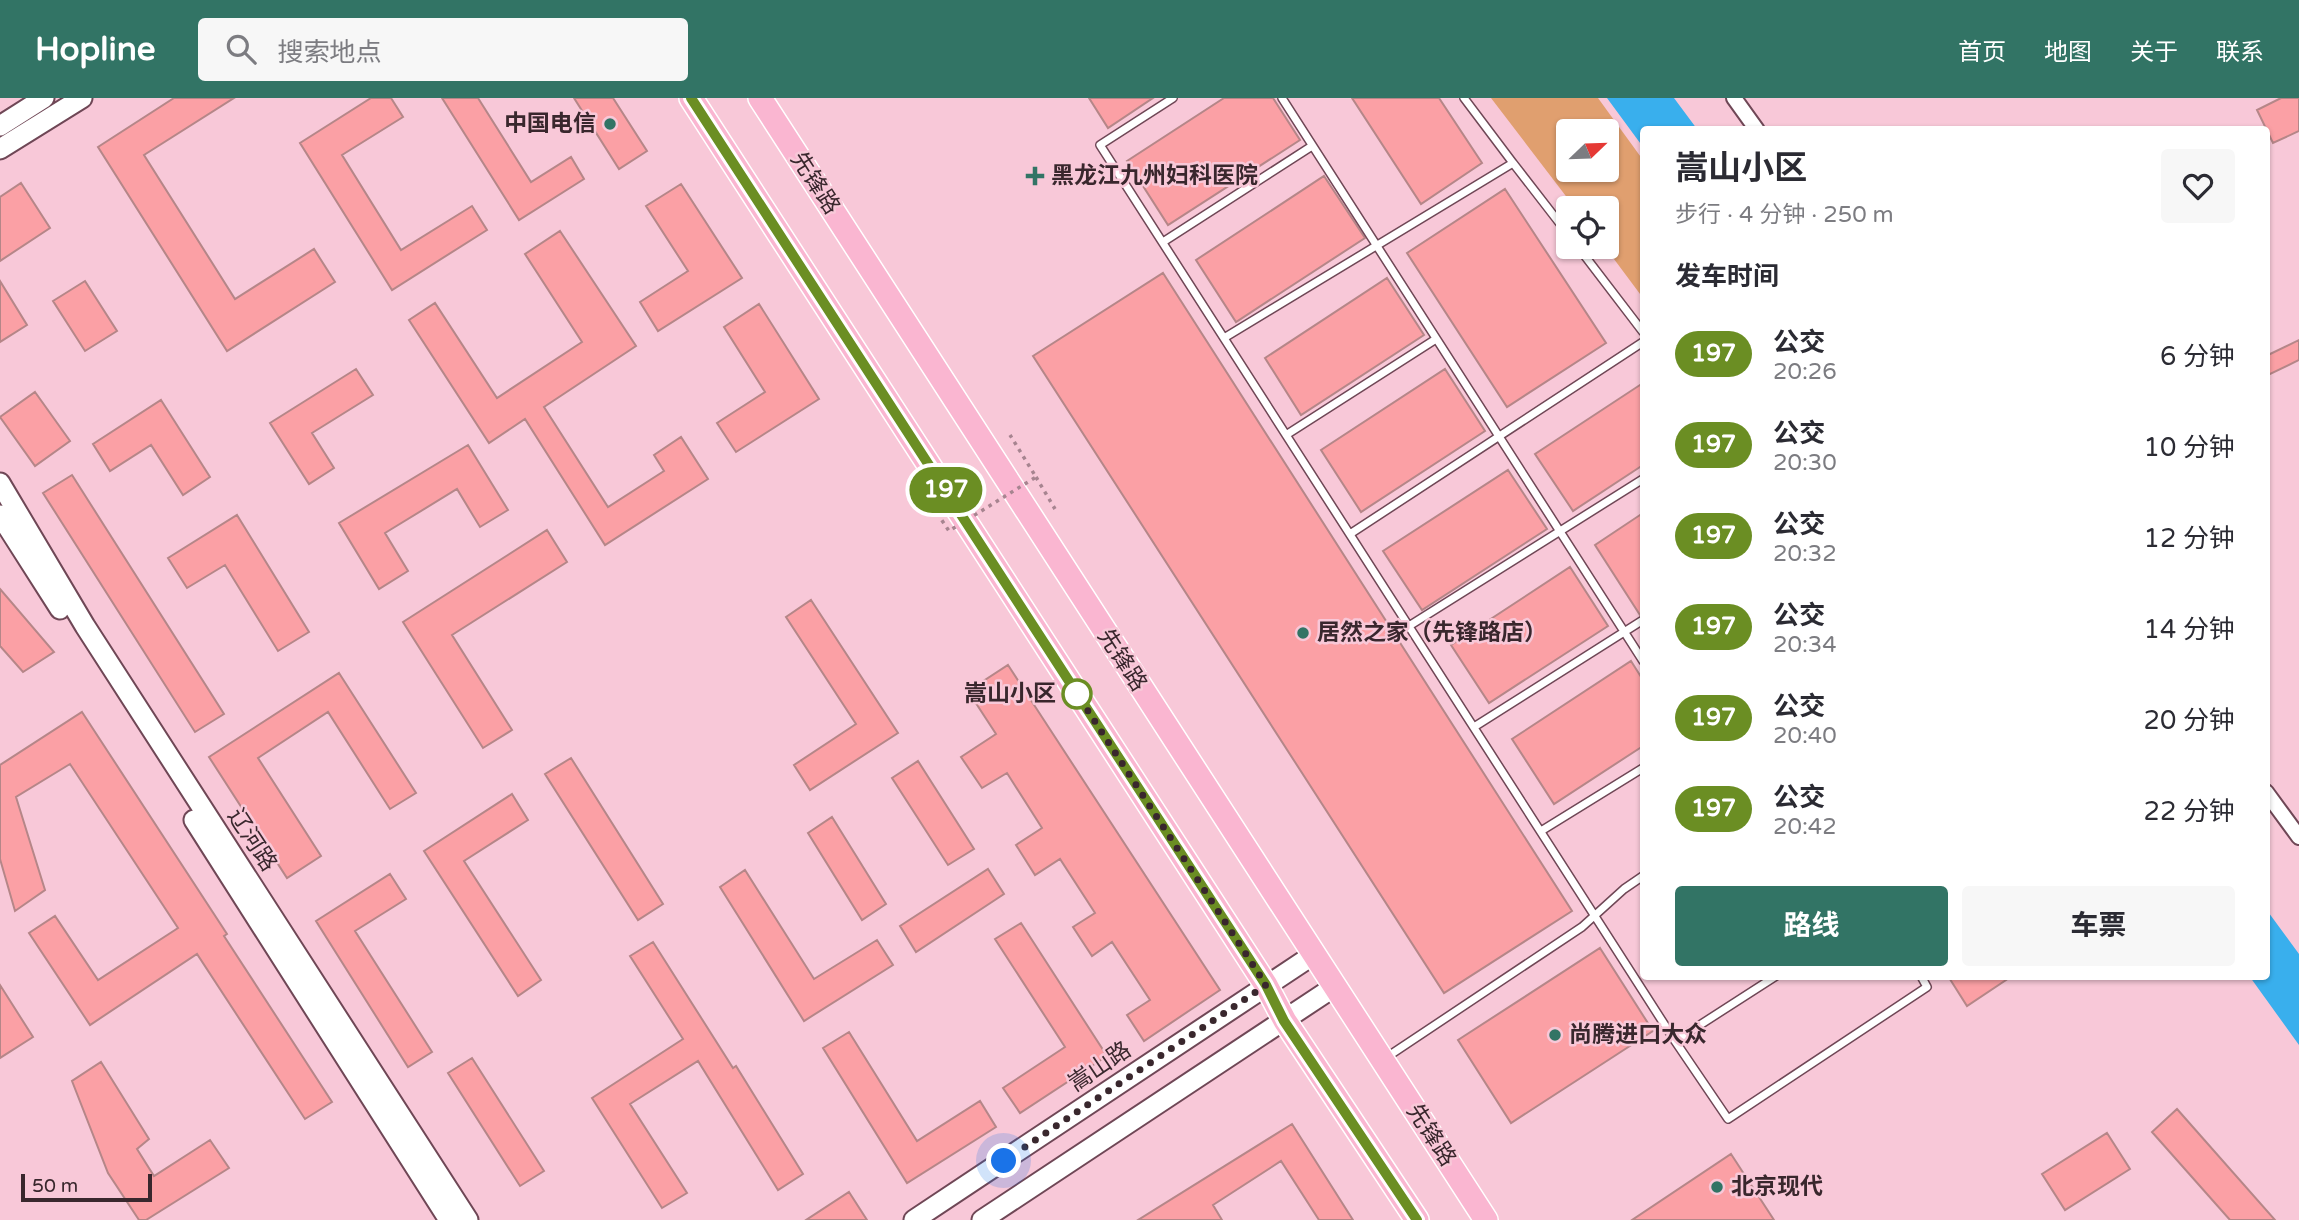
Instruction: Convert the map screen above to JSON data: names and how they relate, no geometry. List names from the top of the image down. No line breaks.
{"streets":{"main road":["先锋路","辽河路","嵩山路"]},"crossings":[["先锋路","嵩山路"]],"places":{"other":["中国电信","居然之家（先锋路店）","嵩山小区","尚腾进口大众","北京现代"],"health":["黑龙江九州妇科医院"]},"lines":["bus line 197"],"scale_bar":"50 m","north":"top right","page":{"header":"Hopline","search":"搜索地点","nav":["首页","地图","关于","联系"],"on_map":"197","heading":[["嵩山小区","步行 · 4 分钟 · 250 m"],"发车时间"],"list":[{"mark":"197","name":"公交","note":"20:26","value":"6 分钟"},{"mark":"197","name":"公交","note":"20:30","value":"10 分钟"},{"mark":"197","name":"公交","note":"20:32","value":"12 分钟"},{"mark":"197","name":"公交","note":"20:34","value":"14 分钟"},{"mark":"197","name":"公交","note":"20:40","value":"20 分钟"},{"mark":"197","name":"公交","note":"20:42","value":"22 分钟"}],"buttons":["路线","车票"],"scale":"50 m"}}
